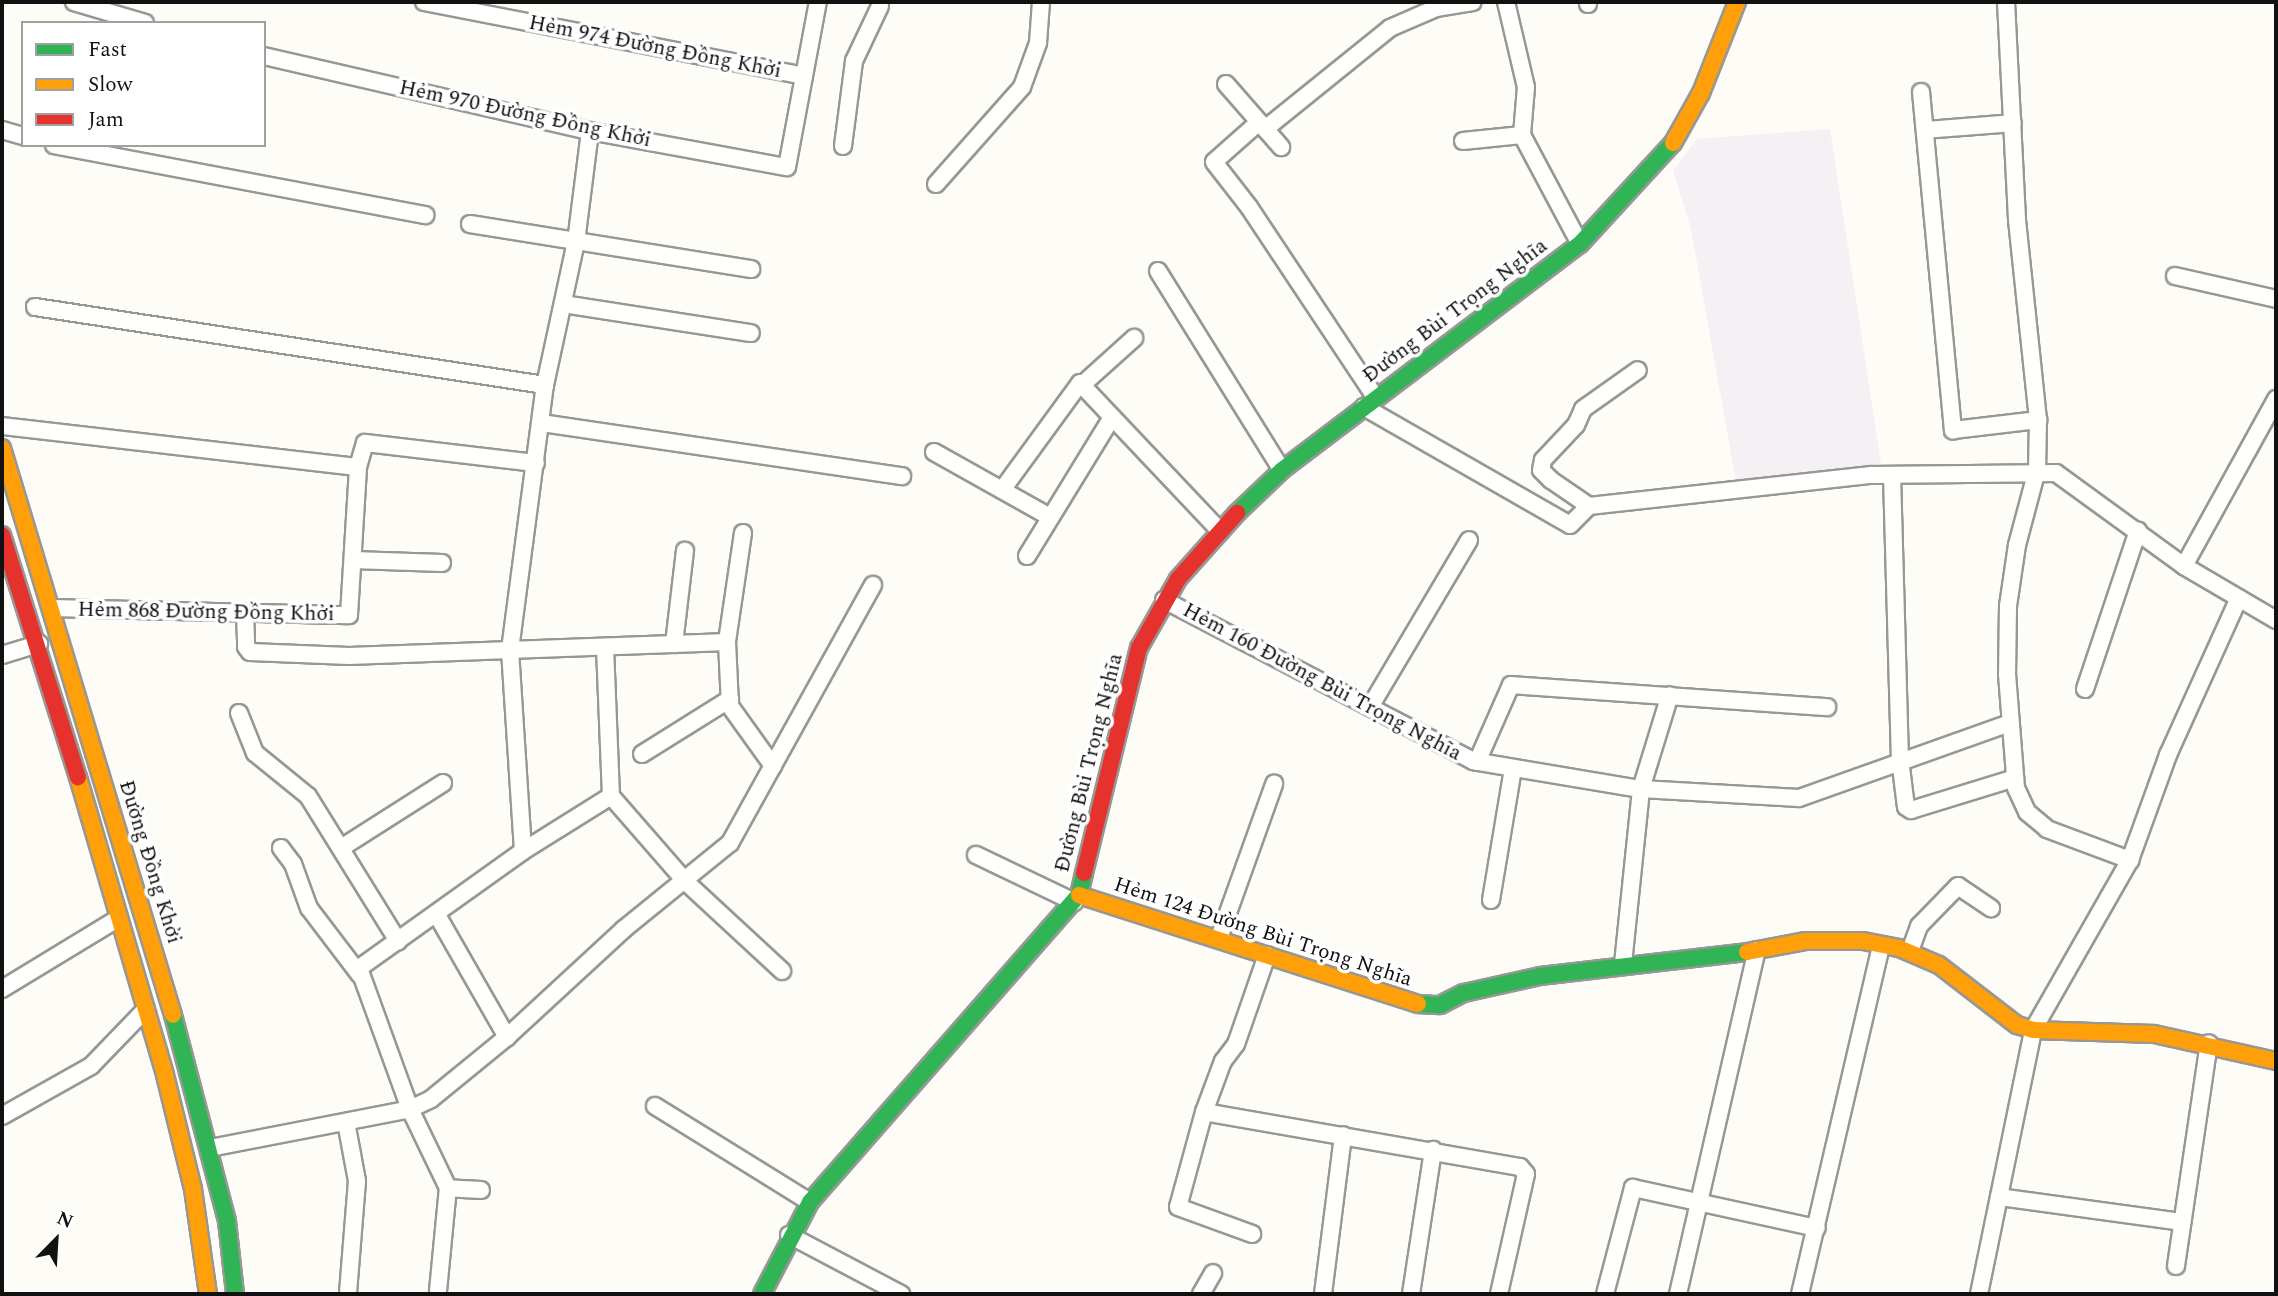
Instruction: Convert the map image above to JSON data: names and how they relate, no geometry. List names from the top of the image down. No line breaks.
{"streets":{"street":["Hẻm 974 Đường Đồng Khởi","Hẻm 970 Đường Đồng Khởi","Đường Bùi Trọng Nghĩa","Hẻm 868 Đường Đồng Khởi","Hẻm 160 Đường Bùi Trọng Nghĩa","Đường Đồng Khởi","Hẻm 124 Đường Bùi Trọng Nghĩa"]},"crossings":[["Hẻm 974 Đường Đồng Khởi","Hẻm 970 Đường Đồng Khởi"],["Đường Bùi Trọng Nghĩa","Hẻm 160 Đường Bùi Trọng Nghĩa"],["Đường Bùi Trọng Nghĩa","Hẻm 124 Đường Bùi Trọng Nghĩa"],["Hẻm 868 Đường Đồng Khởi","Đường Đồng Khởi"]],"legend":["Fast","Slow","Jam"],"north":"top right"}
